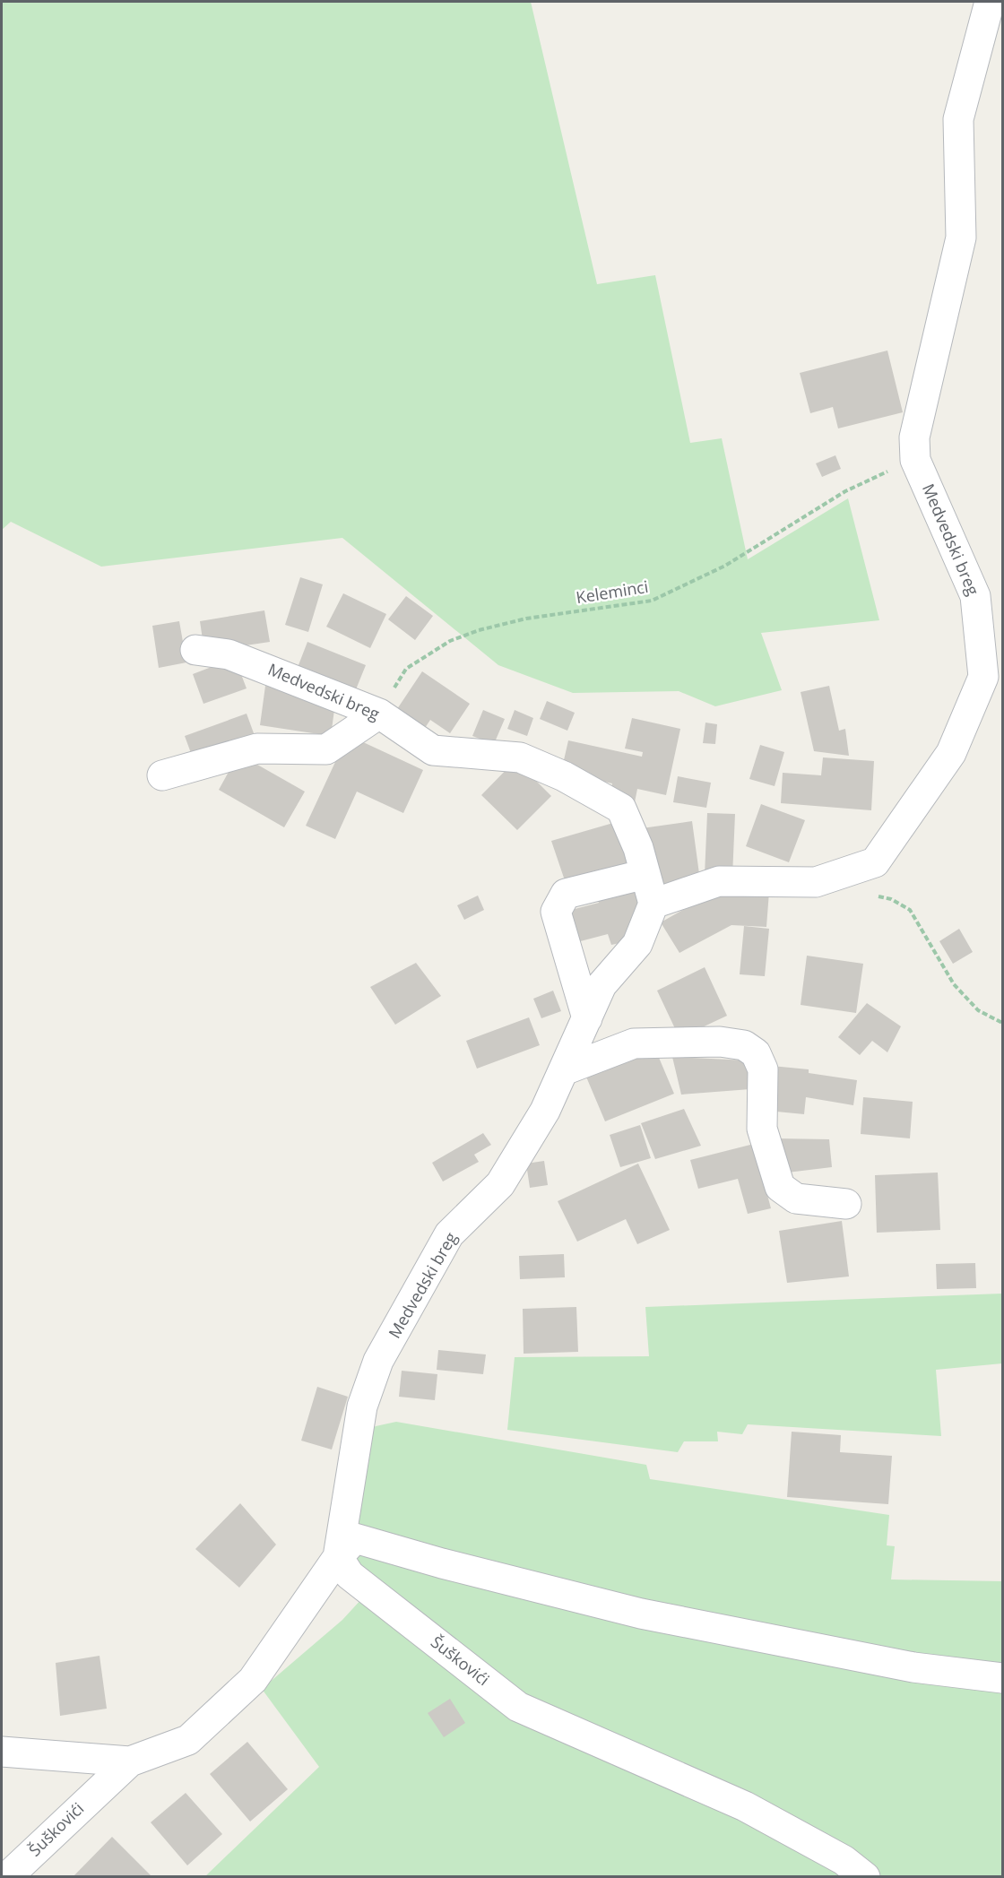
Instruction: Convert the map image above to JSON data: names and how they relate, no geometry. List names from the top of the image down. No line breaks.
{"streets":{"street":["Medvedski breg","Šuškovići"],"path":["Keleminci"]},"crossings":[["Medvedski breg","Keleminci"],["Medvedski breg","Šuškovići"]]}
